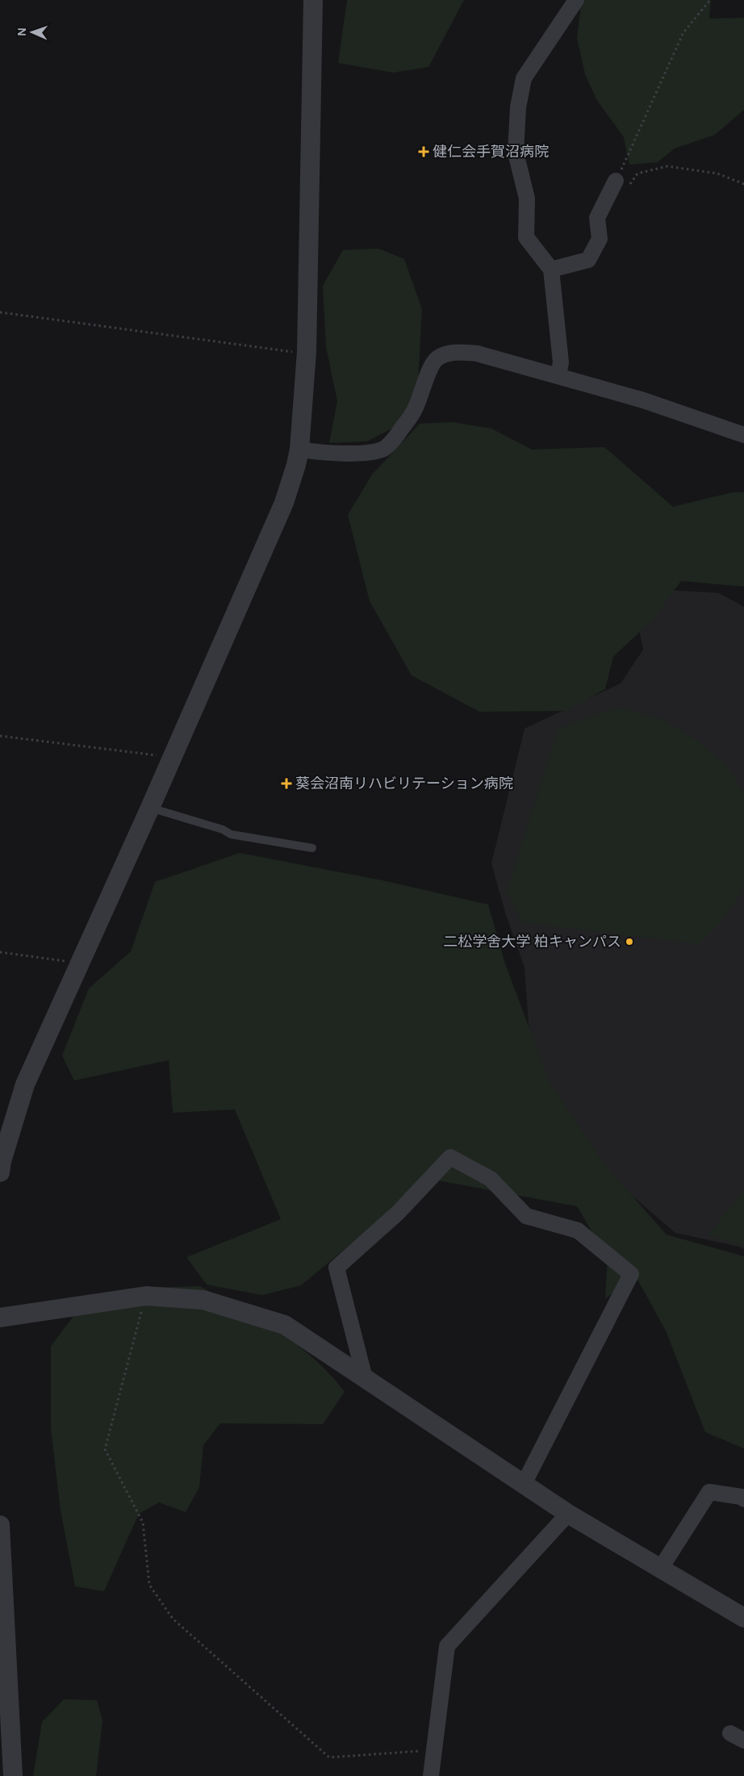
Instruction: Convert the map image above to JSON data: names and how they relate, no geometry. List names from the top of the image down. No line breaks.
{"places":{"health":["健仁会手賀沼病院","葵会沼南リハビリテーション病院"],"other":["二松学舍大学 柏キャンパス"]},"north":"left"}
